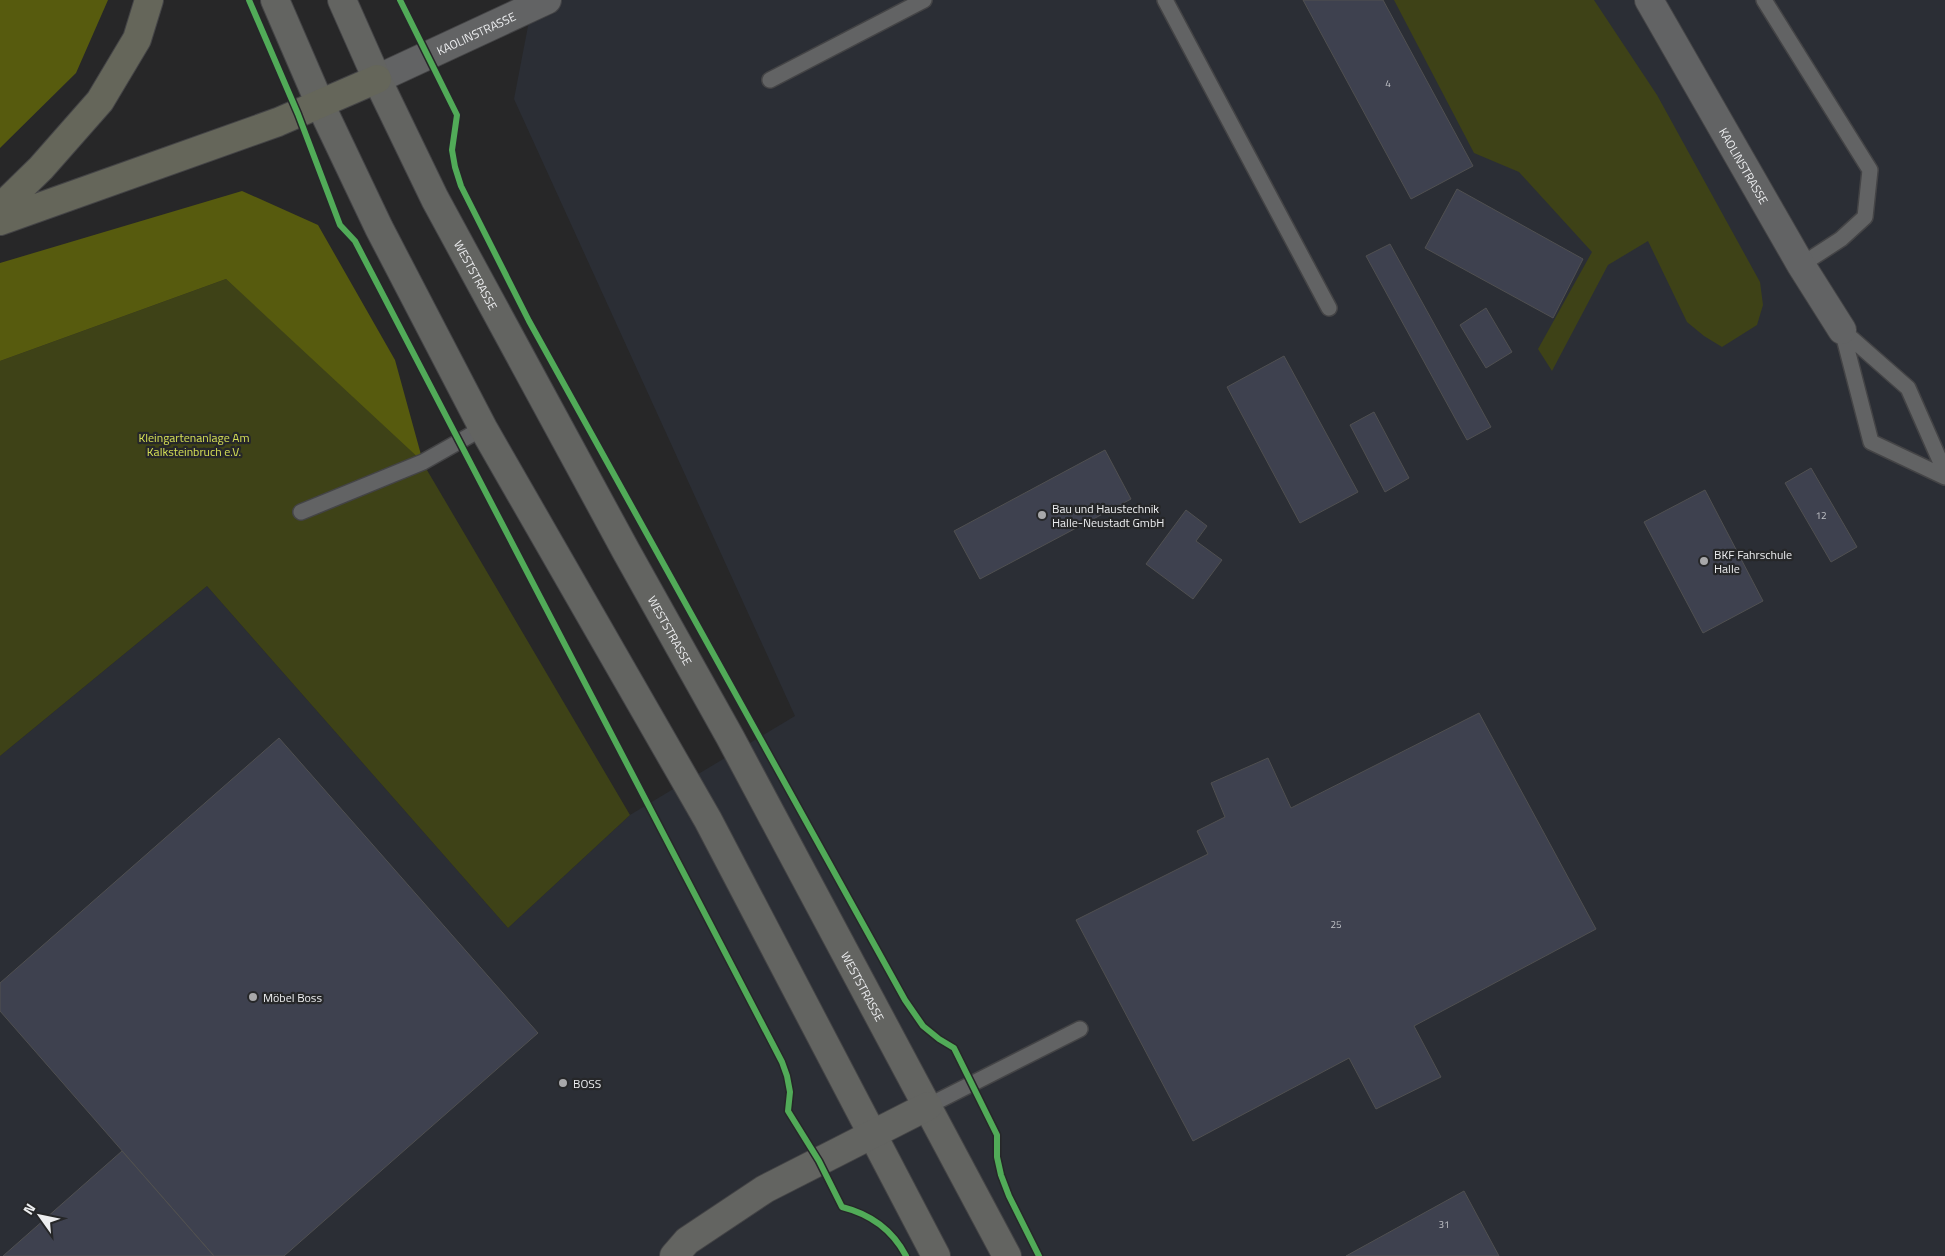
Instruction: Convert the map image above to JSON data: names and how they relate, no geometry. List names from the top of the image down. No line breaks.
{"streets":{"main road":["WESTSTRASSE"],"street":["KAOLINSTRASSE"]},"crossings":[["KAOLINSTRASSE","WESTSTRASSE"]],"parks":["Kleingartenanlage Am Kalksteinbruch e.V."],"places":["Bau und Haustechnik Halle-Neustadt GmbH","BKF Fahrschule Halle","Möbel Boss","BOSS"],"house_numbers":["4","12","25","31"],"north":"top left"}
